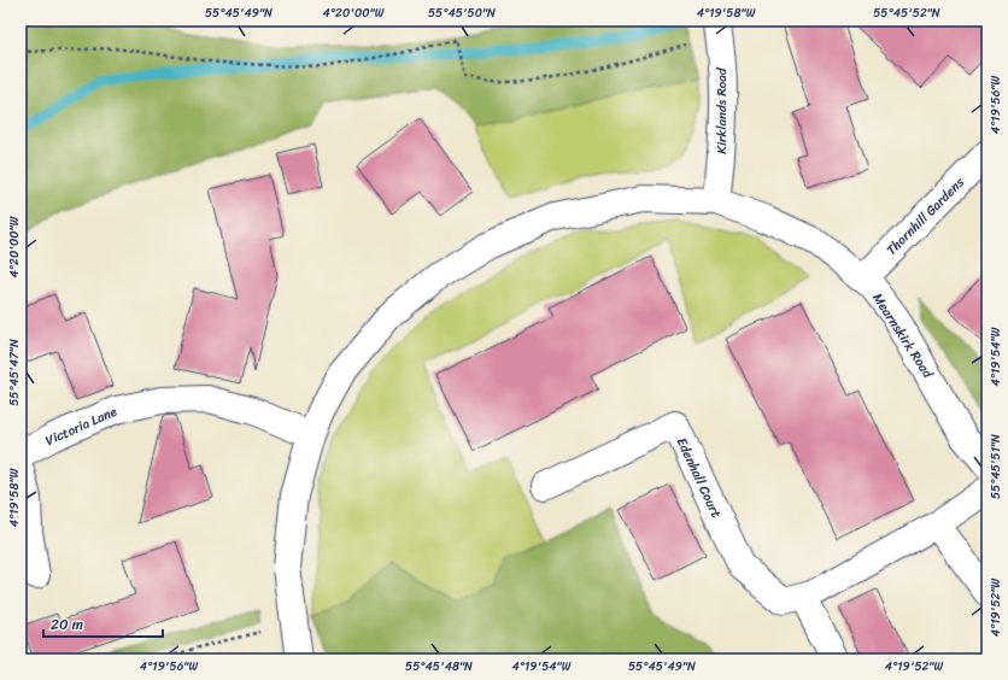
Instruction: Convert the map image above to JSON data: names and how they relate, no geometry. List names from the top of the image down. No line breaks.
{"streets":{"street":["Kirklands Road","Thornhill Gardens","Mearnskirk Road","Victoria Lane","Edenhall Court"]},"crossings":[["Kirklands Road","Mearnskirk Road"],["Thornhill Gardens","Mearnskirk Road"],["Mearnskirk Road","Victoria Lane"]],"scale_bar":"20 m","coordinates":["55°45'49\"N","4°20'00\"W","55°45'50\"N","4°19'58\"W","55°45'52\"N","4°19'56\"W","4°19'54\"W","55°45'47\"N","55°45'51\"N","4°19'52\"W","55°45'48\"N"]}
